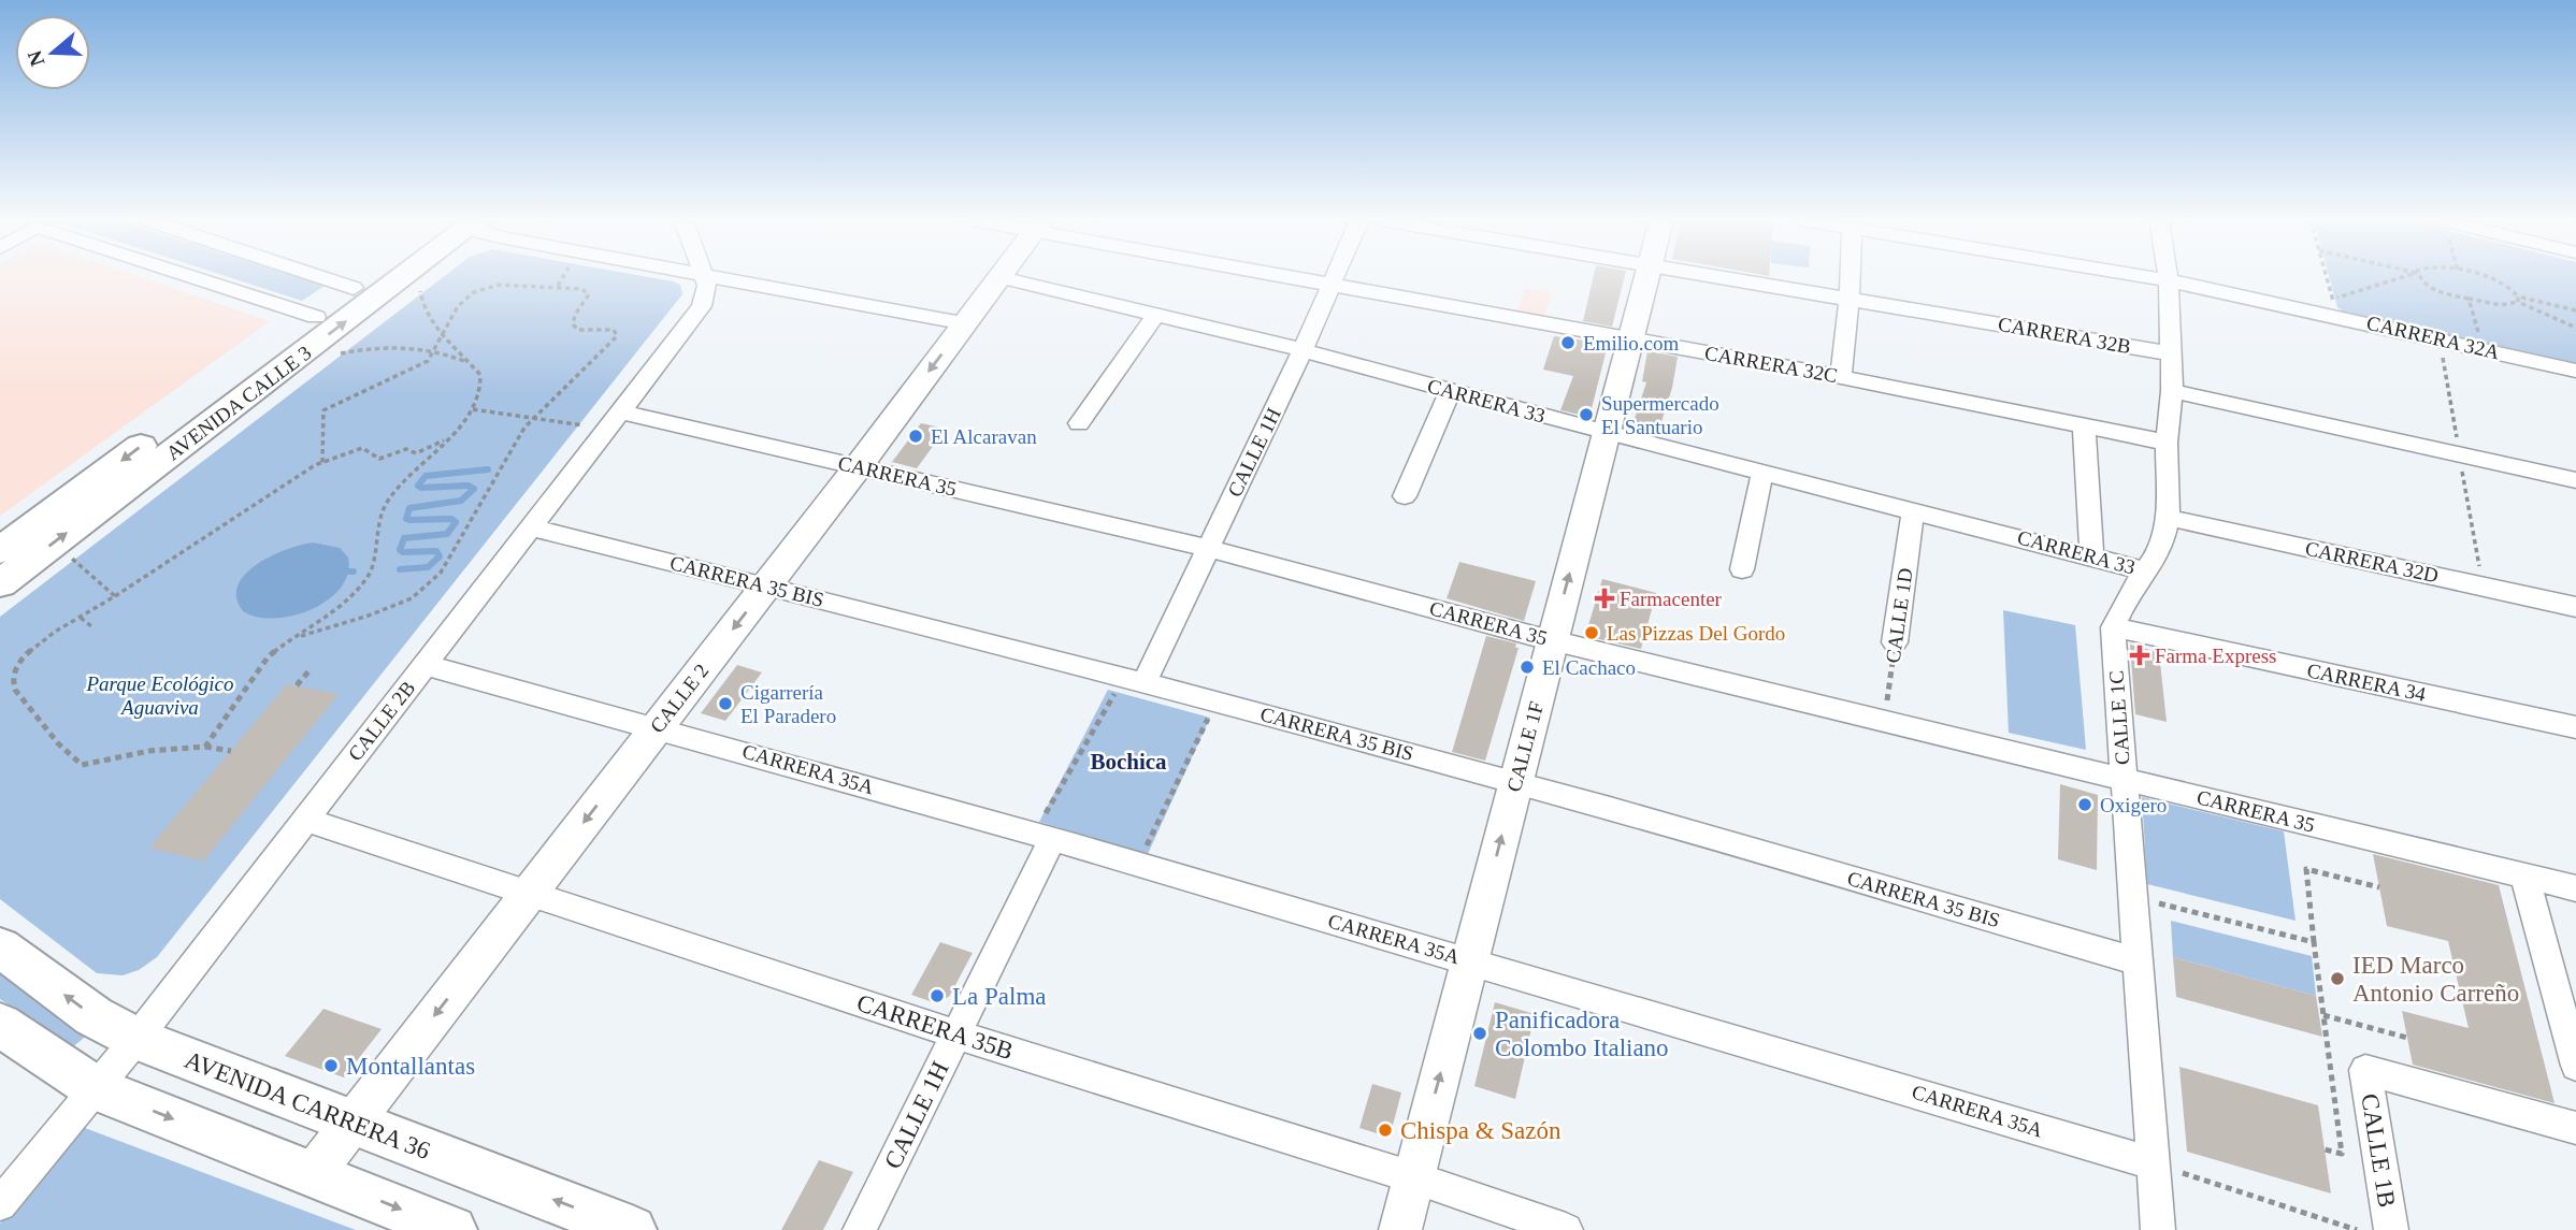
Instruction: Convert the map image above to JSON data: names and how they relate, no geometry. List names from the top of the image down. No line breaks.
{"streets":{"main road":["AVENIDA CALLE 3","AVENIDA CARRERA 36"],"street":["CARRERA 32B","CARRERA 32A","CARRERA 32C","CARRERA 33","CALLE 1H","CARRERA 35","CARRERA 32D","CARRERA 35 BIS","CALLE 1D","CARRERA 34","CALLE 2","CALLE 1C","CALLE 2B","CALLE 1F","CARRERA 35A","CARRERA 35B","CALLE 1B"]},"crossings":[["CARRERA 32B","CALLE 1C"],["CARRERA 32A","CALLE 1C"],["CARRERA 32C","CALLE 1H"],["CARRERA 32C","CALLE 1C"],["CARRERA 32C","CALLE 1F"],["CARRERA 33","CALLE 1H"],["CARRERA 33","CALLE 1D"],["CARRERA 33","CALLE 1C"],["CARRERA 33","CALLE 1F"],["CALLE 1H","CARRERA 35"],["CALLE 1H","CARRERA 35 BIS"],["CALLE 1H","CARRERA 35A"],["CALLE 1H","CARRERA 35B"],["CARRERA 35","CALLE 1D"],["CARRERA 35","CALLE 2"],["CARRERA 35","CALLE 1C"],["CARRERA 35","CALLE 2B"],["CARRERA 35","CALLE 1F"],["CARRERA 32D","CALLE 1C"],["CARRERA 35 BIS","CALLE 2"],["CARRERA 35 BIS","CALLE 1C"],["CARRERA 35 BIS","CALLE 2B"],["CARRERA 35 BIS","CALLE 1F"],["CARRERA 34","CALLE 1C"],["CALLE 2","CARRERA 35A"],["CALLE 2","CARRERA 35B"],["CALLE 2","AVENIDA CARRERA 36"],["CALLE 1C","CARRERA 35A"],["CALLE 2B","CARRERA 35A"],["CALLE 2B","CARRERA 35B"],["CALLE 2B","AVENIDA CARRERA 36"],["CALLE 1F","CARRERA 35A"],["CALLE 1F","CARRERA 35B"]],"one_way":["CALLE 2"],"districts":["Bochica"],"parks":["Parque Ecológico Aguaviva"],"places":{"other":["Emilio.com","Supermercado El Santuario","El Alcaravan","Las Pizzas Del Gordo","El Cachaco","Cigarrería El Paradero","Oxigero","IED Marco Antonio Carreño","La Palma","Panificadora Colombo Italiano","Montallantas","Chispa & Sazón"],"health":["Farmacenter","Farma Express"]},"north":"left"}
